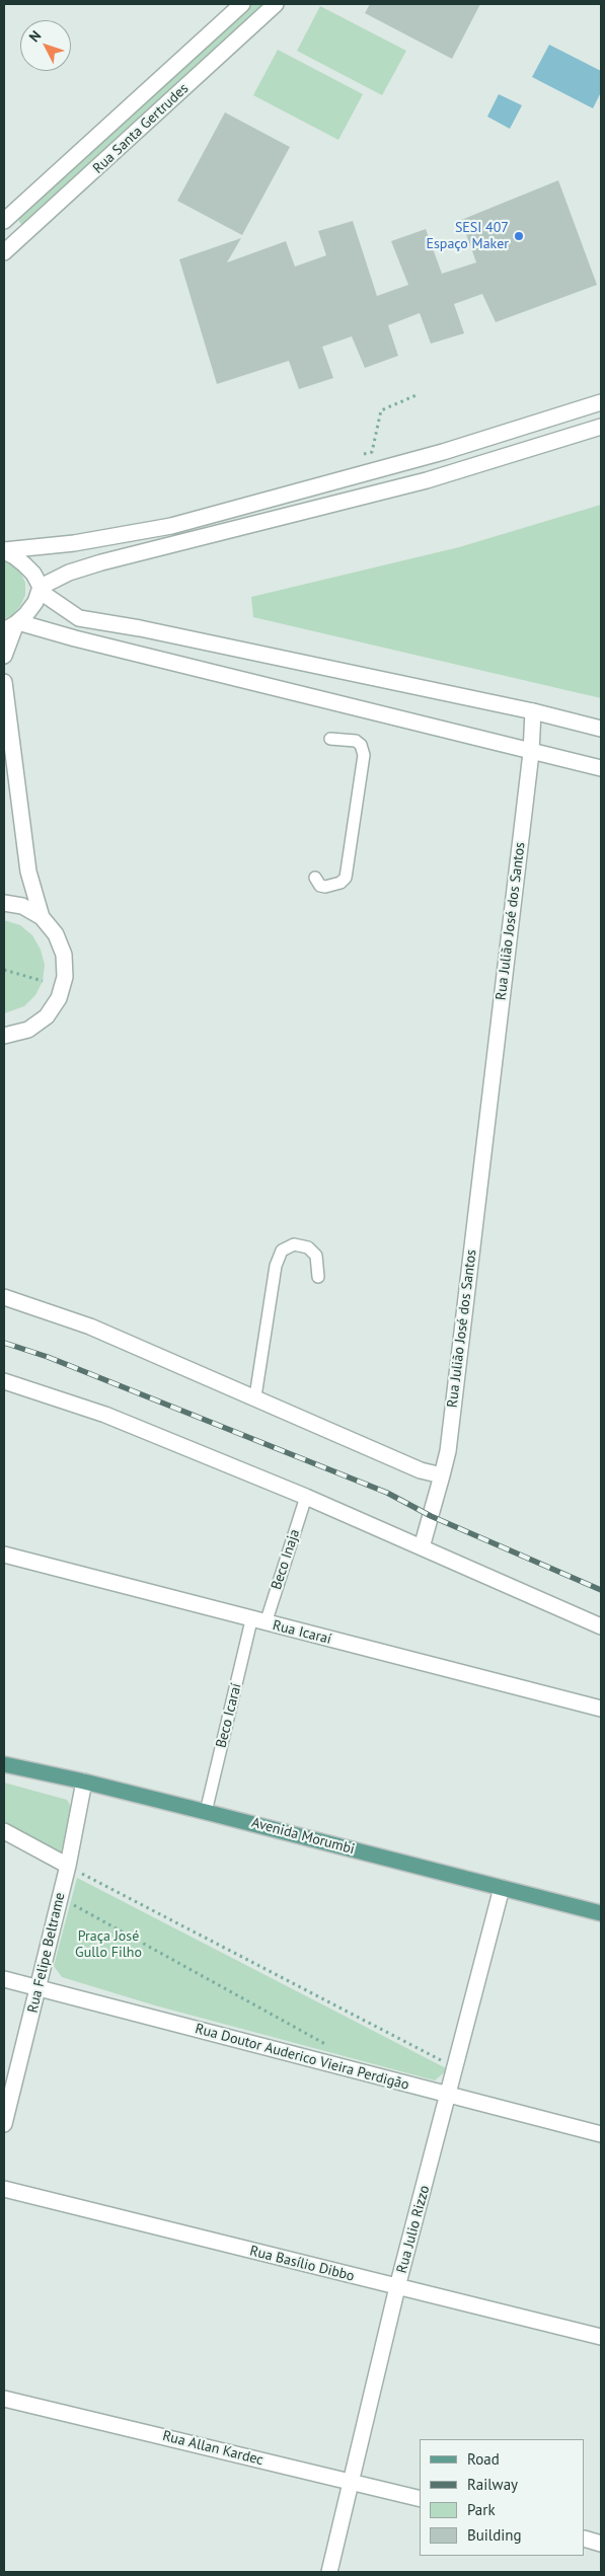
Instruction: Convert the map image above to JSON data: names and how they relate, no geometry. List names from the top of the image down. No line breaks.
{"streets":{"main road":["Avenida Morumbi"],"street":["Rua Santa Gertrudes","Rua Julião José dos Santos","Rua Icaraí","Rua Felipe Beltrame","Rua Doutor Auderico Vieira Perdigão","Rua Julio Rizzo","Rua Basílio Dibbo","Rua Allan Kardec"],"lane":["Beco Inaja","Beco Icaraí"]},"crossings":[["Beco Inaja","Rua Icaraí"],["Beco Inaja","Beco Icaraí"],["Rua Icaraí","Beco Icaraí"],["Beco Icaraí","Avenida Morumbi"],["Avenida Morumbi","Rua Felipe Beltrame"],["Avenida Morumbi","Rua Julio Rizzo"],["Rua Felipe Beltrame","Rua Doutor Auderico Vieira Perdigão"],["Rua Doutor Auderico Vieira Perdigão","Rua Julio Rizzo"],["Rua Julio Rizzo","Rua Basílio Dibbo"],["Rua Julio Rizzo","Rua Allan Kardec"]],"parks":["Praça José Gullo Filho"],"places":["SESI 407 Espaço Maker"],"legend":["Road","Railway","Park","Building"],"north":"top left"}
